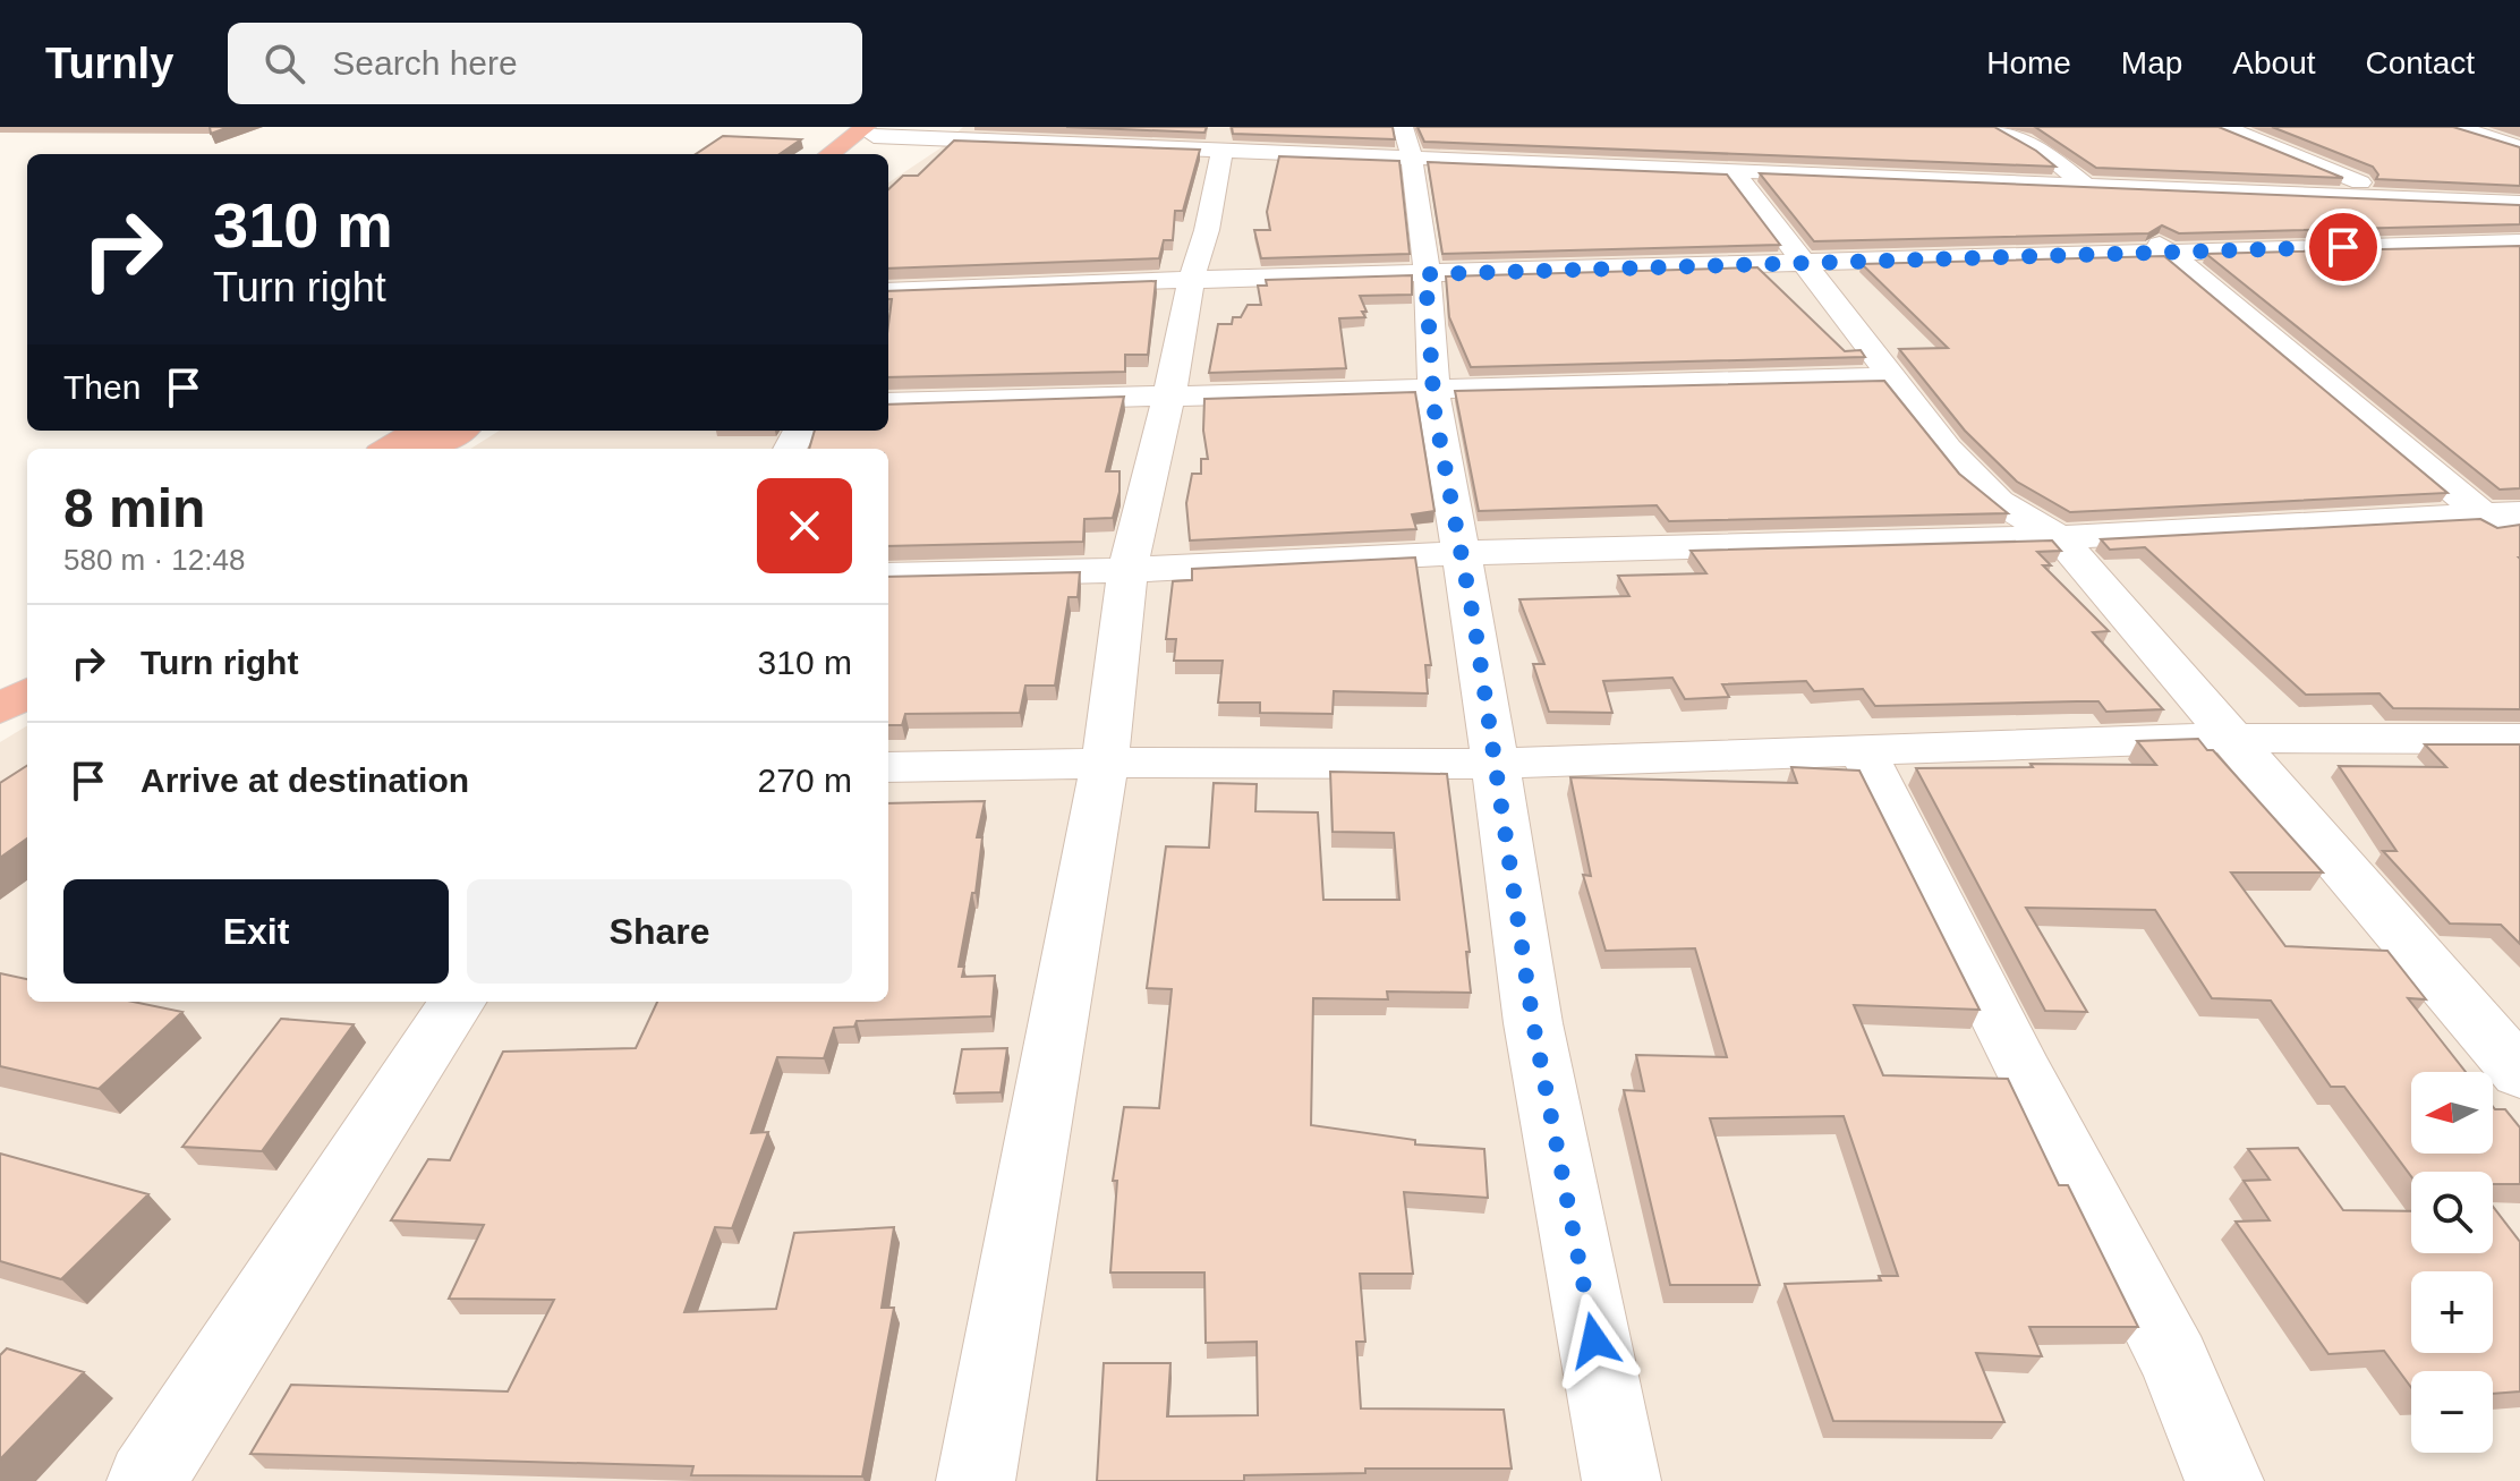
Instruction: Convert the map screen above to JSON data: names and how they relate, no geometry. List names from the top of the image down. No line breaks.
{"north":"left","page":{"header":"Turnly","search":"Search here","nav":["Home","Map","About","Contact"],"turn":["310 m","Turn right"],"then":"Then","heading":["8 min","580 m · 12:48"],"list":[{"name":"Turn right","value":"310 m"},{"name":"Arrive at destination","value":"270 m"}],"buttons":["Exit","Share"],"map_buttons":["+","−"]}}
